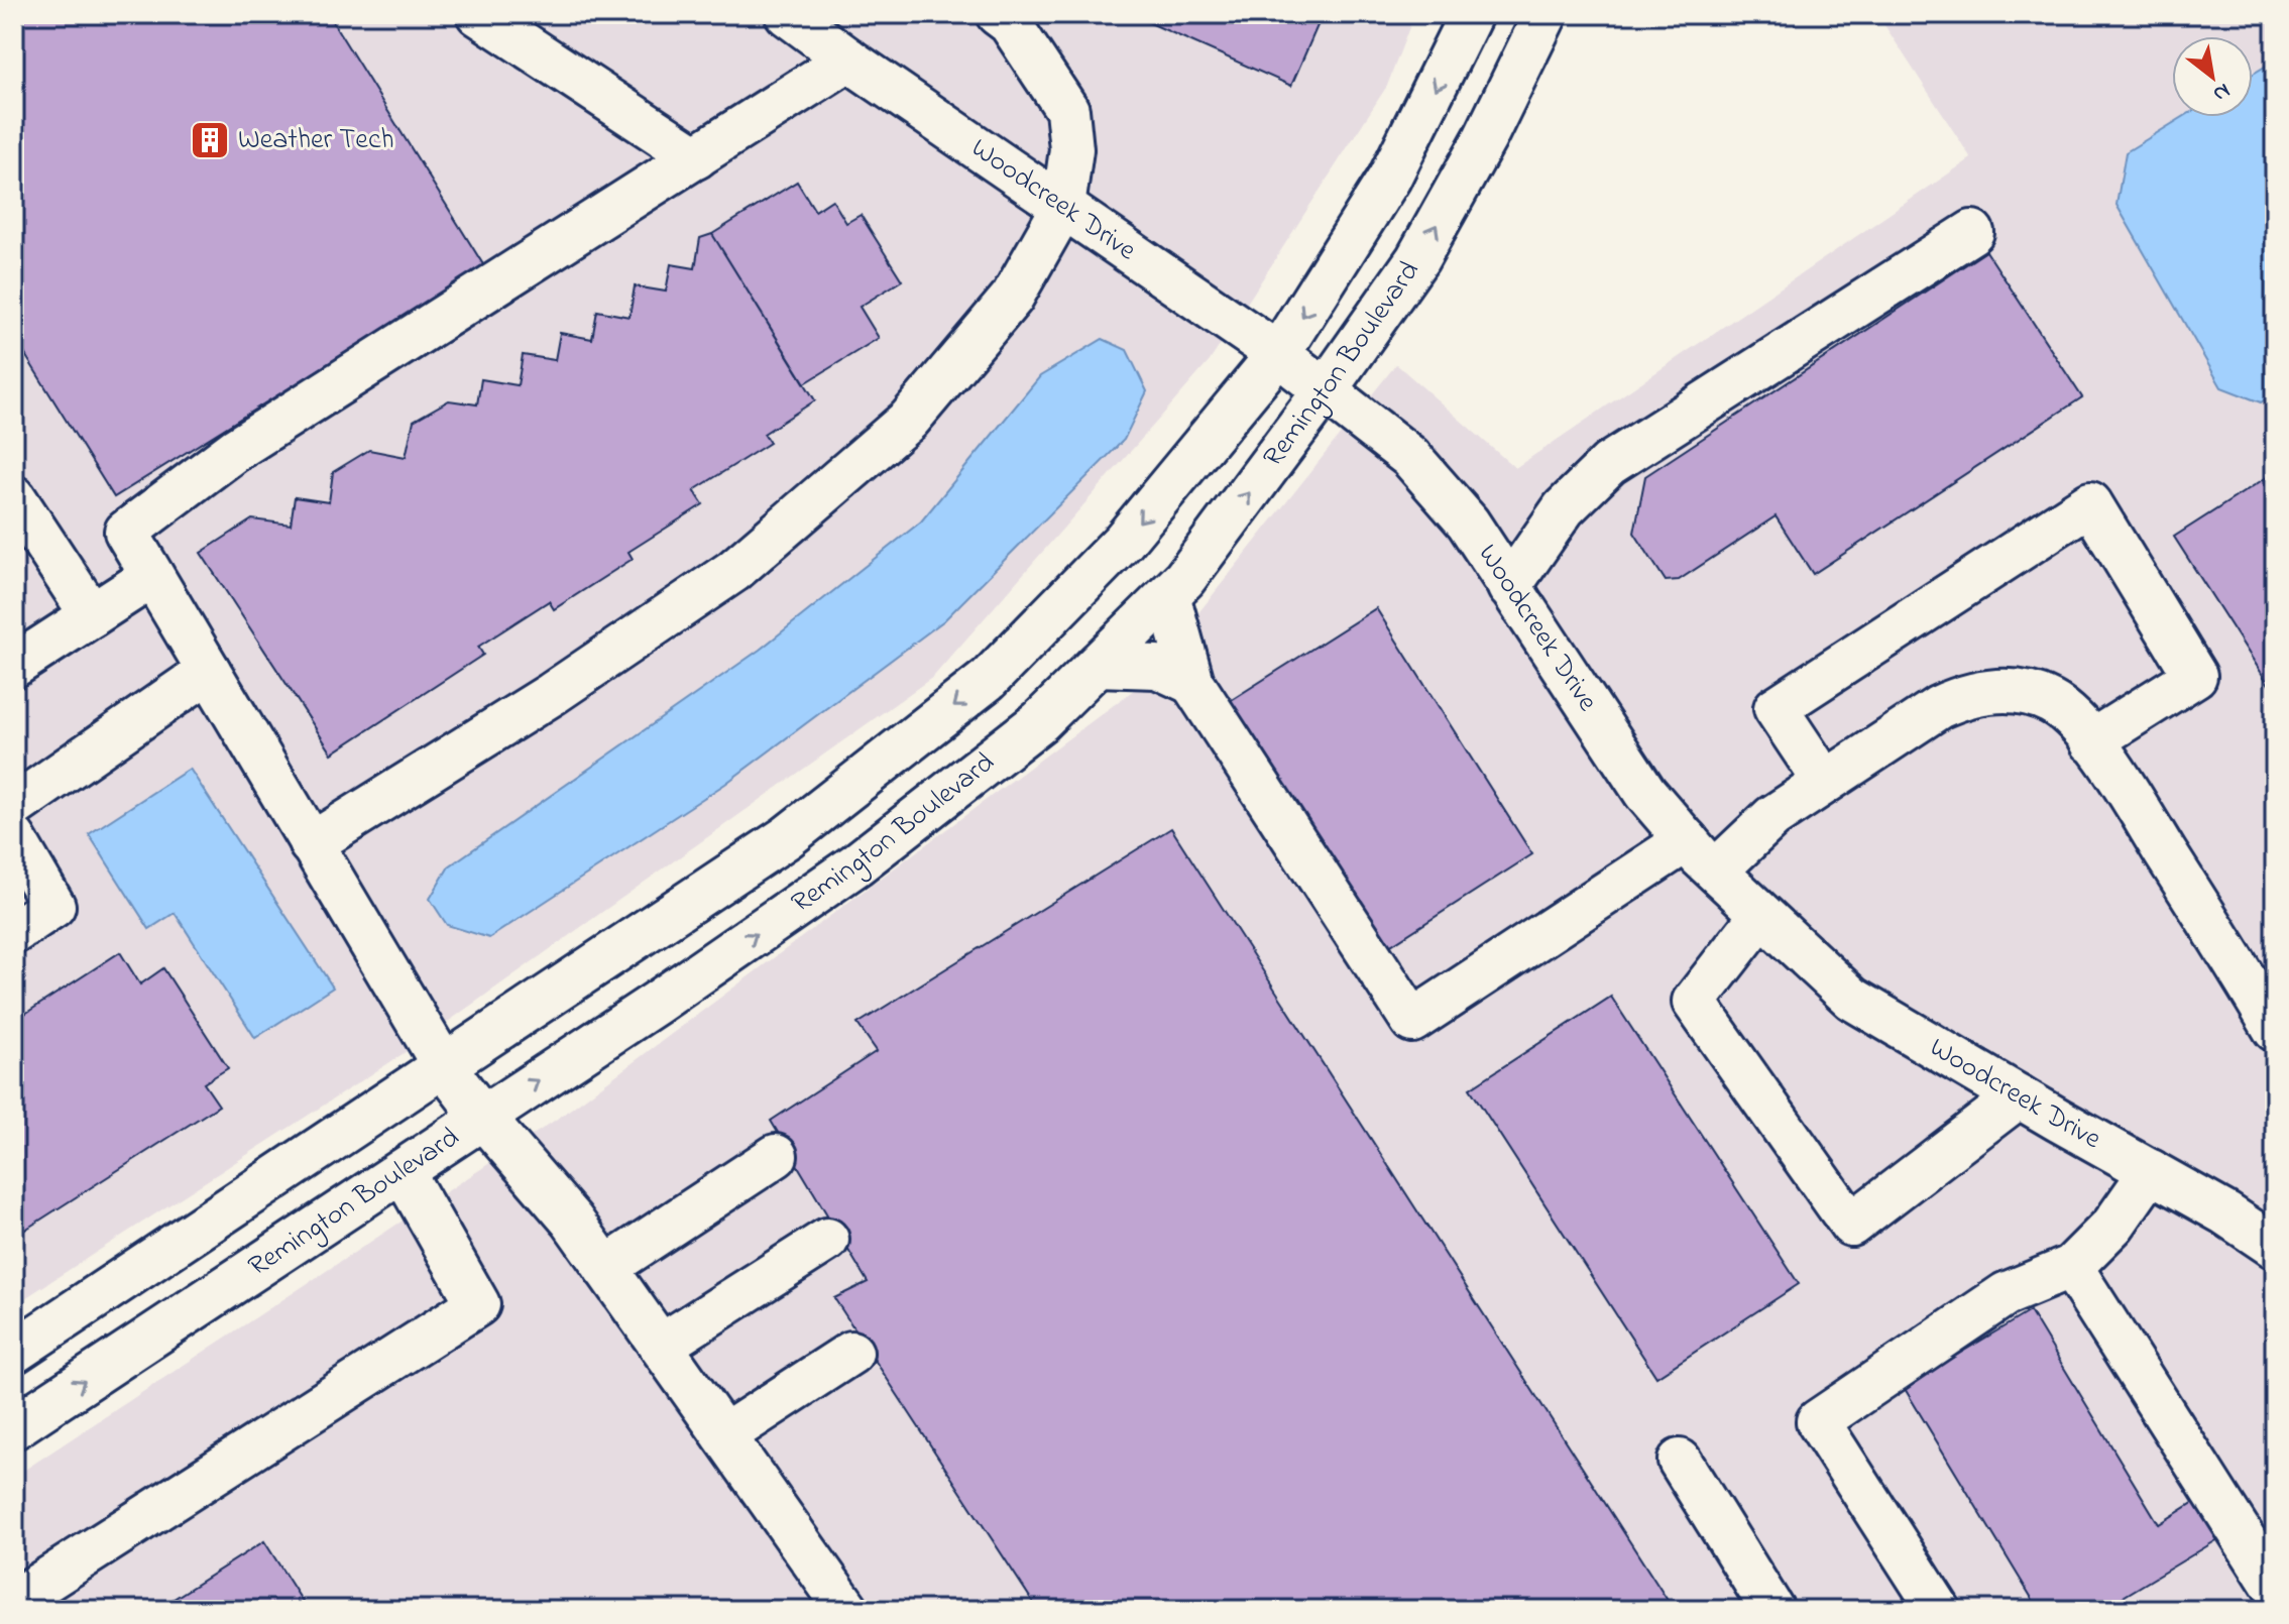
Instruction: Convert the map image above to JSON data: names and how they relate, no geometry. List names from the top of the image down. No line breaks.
{"streets":{"street":["Woodcreek Drive","Remington Boulevard"]},"crossings":[["Woodcreek Drive","Remington Boulevard"]],"places":{"building":["Weather Tech"]},"north":"bottom right"}
